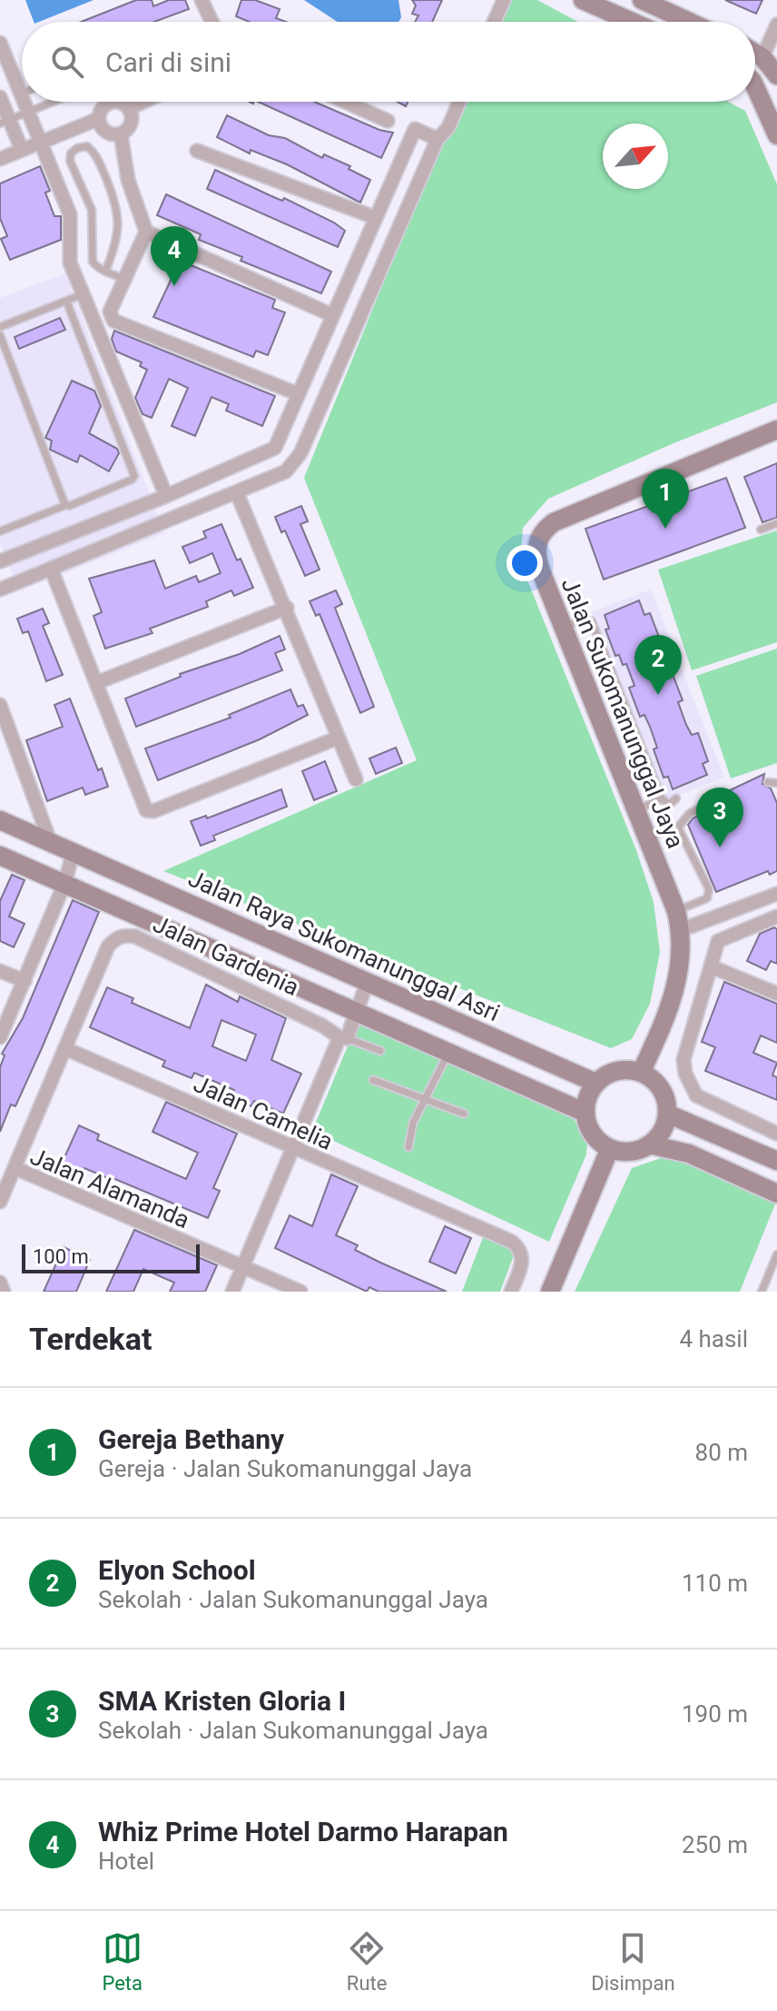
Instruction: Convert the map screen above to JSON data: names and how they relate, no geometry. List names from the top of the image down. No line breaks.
{"streets":{"street":["Jalan Sukomanunggal Jaya","Jalan Raya Sukomanunggal Asri","Jalan Gardenia","Jalan Camelia","Jalan Alamanda"]},"crossings":[["Jalan Sukomanunggal Jaya","Jalan Raya Sukomanunggal Asri"],["Jalan Gardenia","Jalan Camelia"]],"scale_bar":"100 m","north":"top right","page":{"search":"Cari di sini","pins":["4","1","2","3"],"scale":"100 m","heading":["Terdekat","4 hasil"],"list":[{"mark":"1","name":"Gereja Bethany","note":"Gereja · Jalan Sukomanunggal Jaya","value":"80 m"},{"mark":"2","name":"Elyon School","note":"Sekolah · Jalan Sukomanunggal Jaya","value":"110 m"},{"mark":"3","name":"SMA Kristen Gloria I","note":"Sekolah · Jalan Sukomanunggal Jaya","value":"190 m"},{"mark":"4","name":"Whiz Prime Hotel Darmo Harapan","note":"Hotel","value":"250 m"}],"nav":["Peta","Rute","Disimpan"]}}
